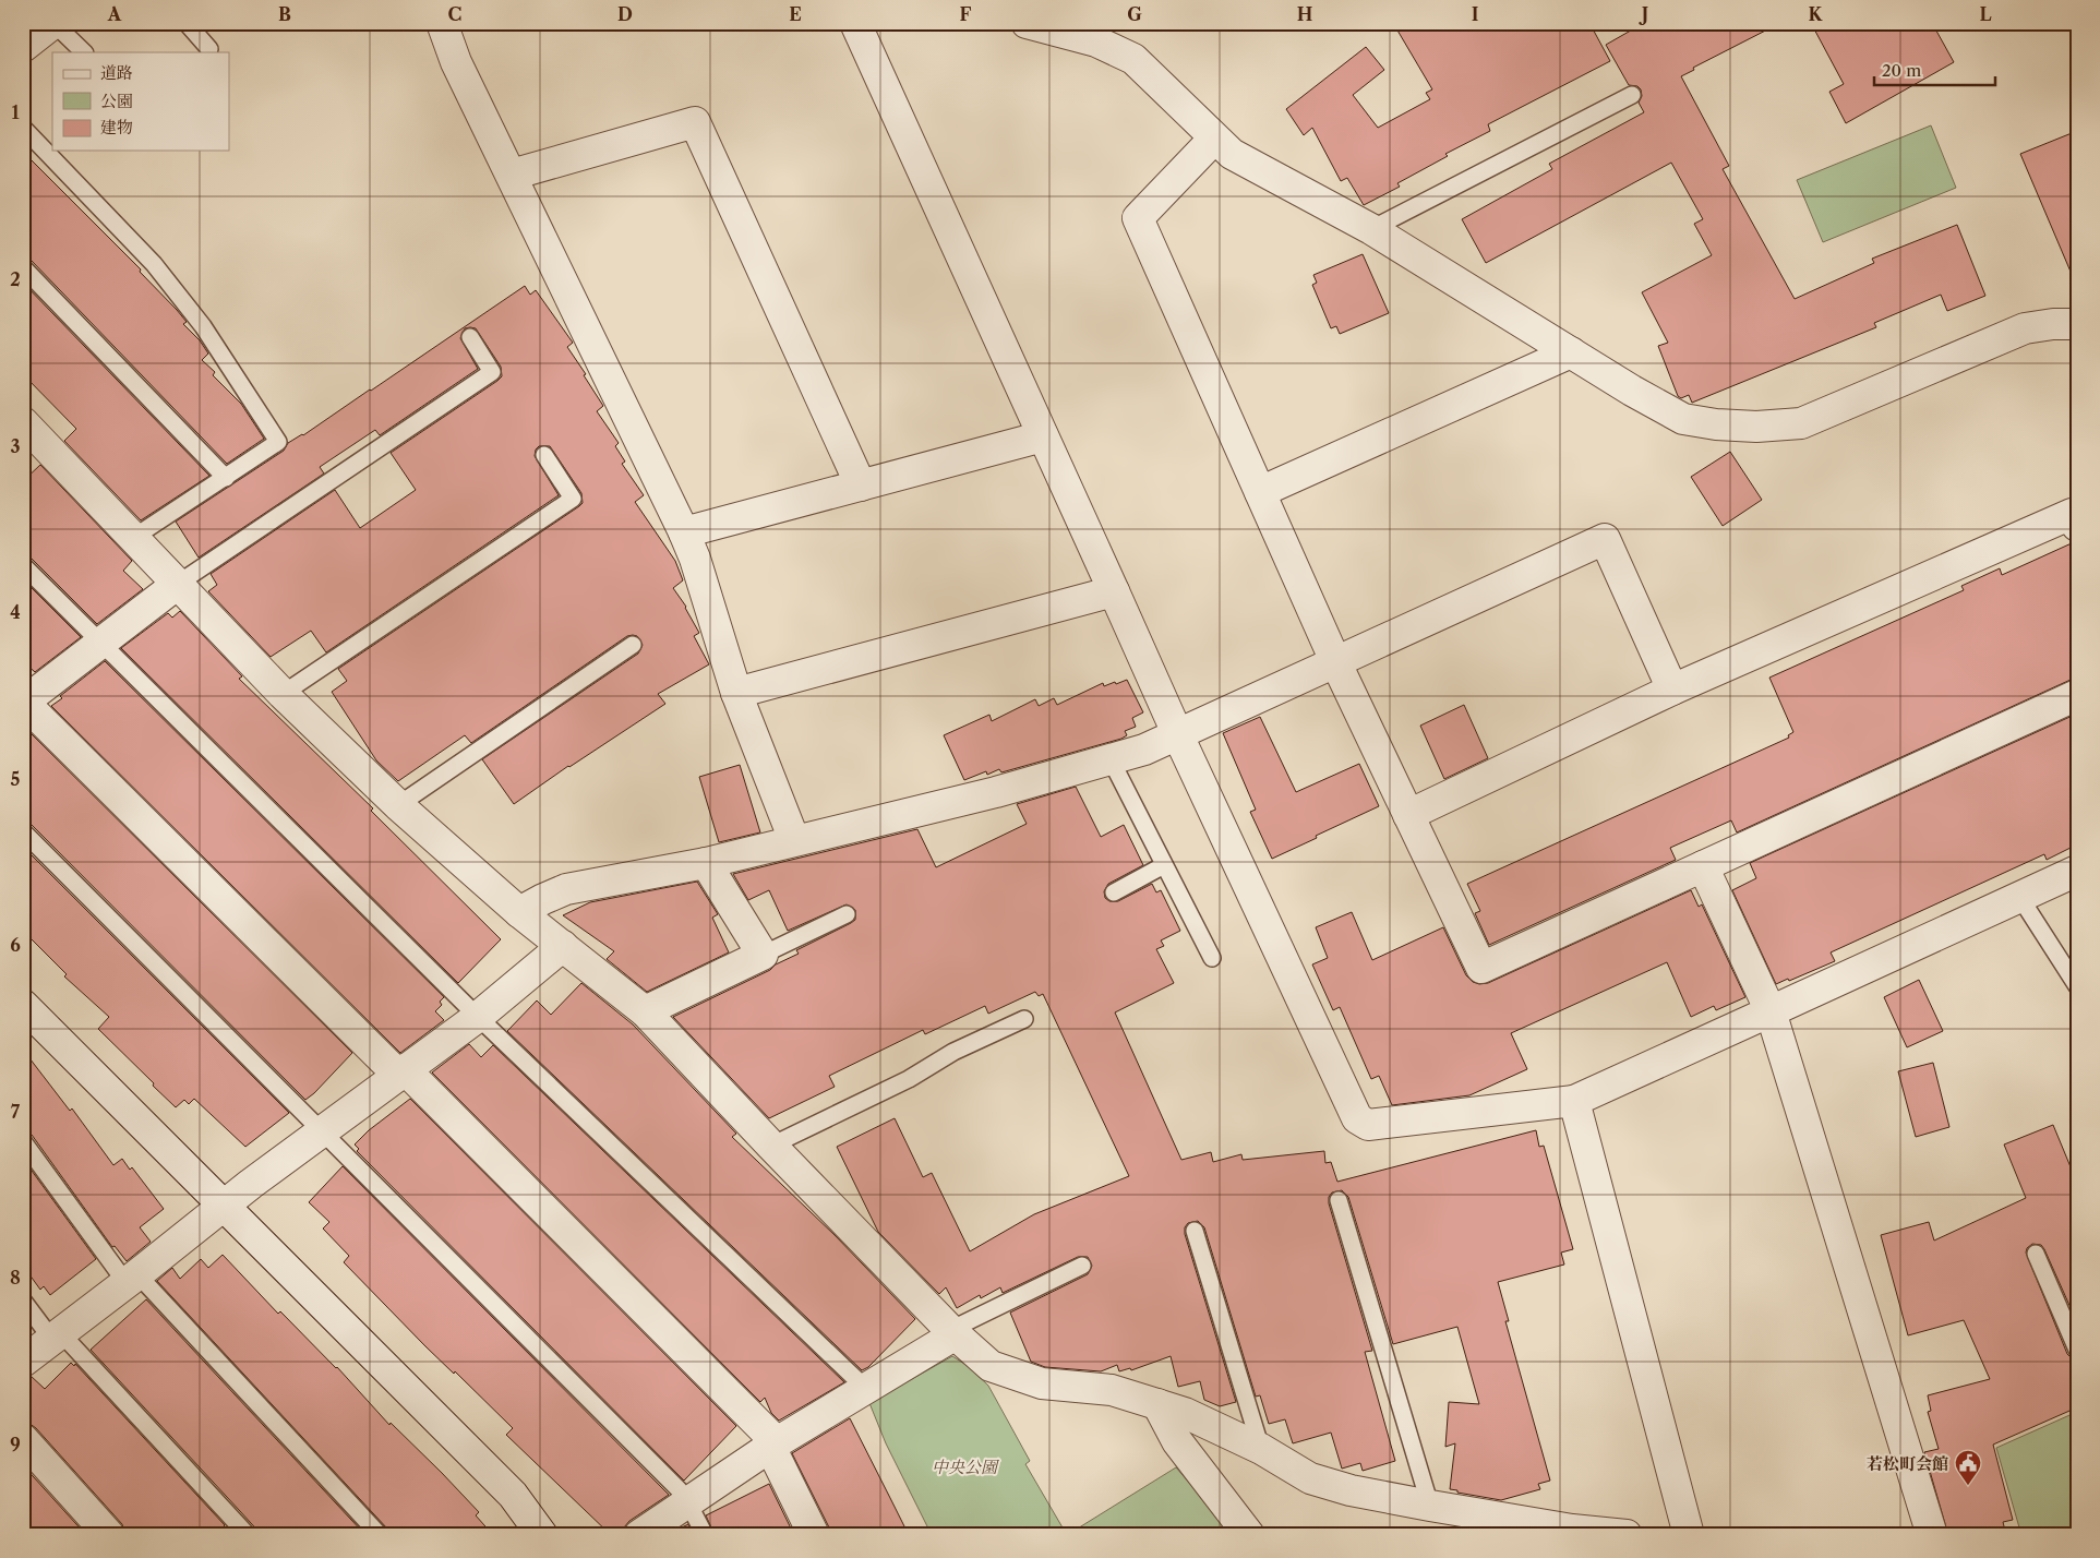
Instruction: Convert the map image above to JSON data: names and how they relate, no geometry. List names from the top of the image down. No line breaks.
{"parks":["中央公園"],"places":{"public building":["若松町会館"]},"legend":["道路","公園","建物"],"scale_bar":"20 m","grid":{"columns":["A","B","C","D","E","F","G","H","I","J","K","L"],"rows":["1","2","3","4","5","6","7","8","9"]}}
